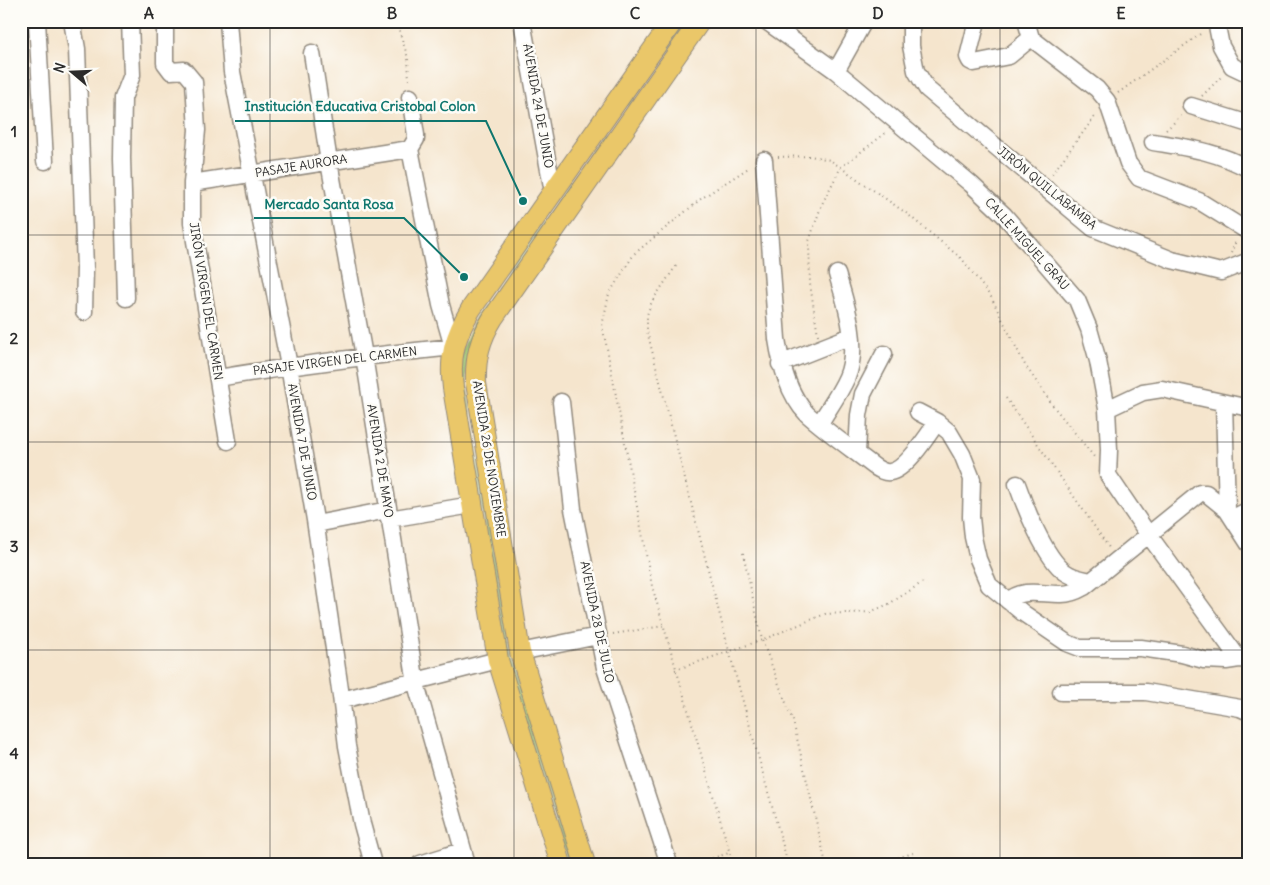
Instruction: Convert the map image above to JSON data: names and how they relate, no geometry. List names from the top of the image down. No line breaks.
{"streets":{"main road":["AVENIDA 26 DE NOVIEMBRE"],"street":["AVENIDA 24 DE JUNIO","PASAJE AURORA","JIRÓN QUILLABAMBA","CALLE MIGUEL GRAU","JIRÓN VIRGEN DEL CARMEN","PASAJE VIRGEN DEL CARMEN","AVENIDA 7 DE JUNIO","AVENIDA 2 DE MAYO","AVENIDA 28 DE JULIO"]},"crossings":[["AVENIDA 24 DE JUNIO","AVENIDA 26 DE NOVIEMBRE"],["PASAJE AURORA","JIRÓN VIRGEN DEL CARMEN"],["PASAJE AURORA","AVENIDA 7 DE JUNIO"],["PASAJE AURORA","AVENIDA 2 DE MAYO"],["JIRÓN VIRGEN DEL CARMEN","PASAJE VIRGEN DEL CARMEN"],["PASAJE VIRGEN DEL CARMEN","AVENIDA 7 DE JUNIO"],["PASAJE VIRGEN DEL CARMEN","AVENIDA 26 DE NOVIEMBRE"],["PASAJE VIRGEN DEL CARMEN","AVENIDA 2 DE MAYO"]],"places":["Institución Educativa Cristobal Colon","Mercado Santa Rosa"],"north":"left","grid":{"columns":["A","B","C","D","E"],"rows":["1","2","3","4"]}}
